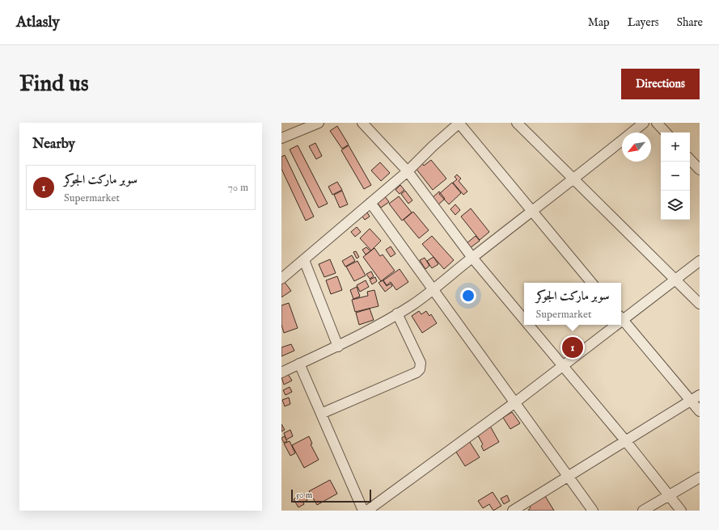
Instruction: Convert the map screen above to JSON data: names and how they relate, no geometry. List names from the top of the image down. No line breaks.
{"scale_bar":"50 m","north":"bottom left","page":{"header":"Atlasly","nav":["Map","Layers","Share"],"buttons":"Directions","title":"Find us","heading":"Nearby","map_buttons":["+","−"],"list":[{"mark":"1","name":"سوبر ماركت الجوكر","note":"Supermarket","value":"70 m"}],"popup":["سوبر ماركت الجوكر","Supermarket"],"pins":"1","scale":"50 m"}}
